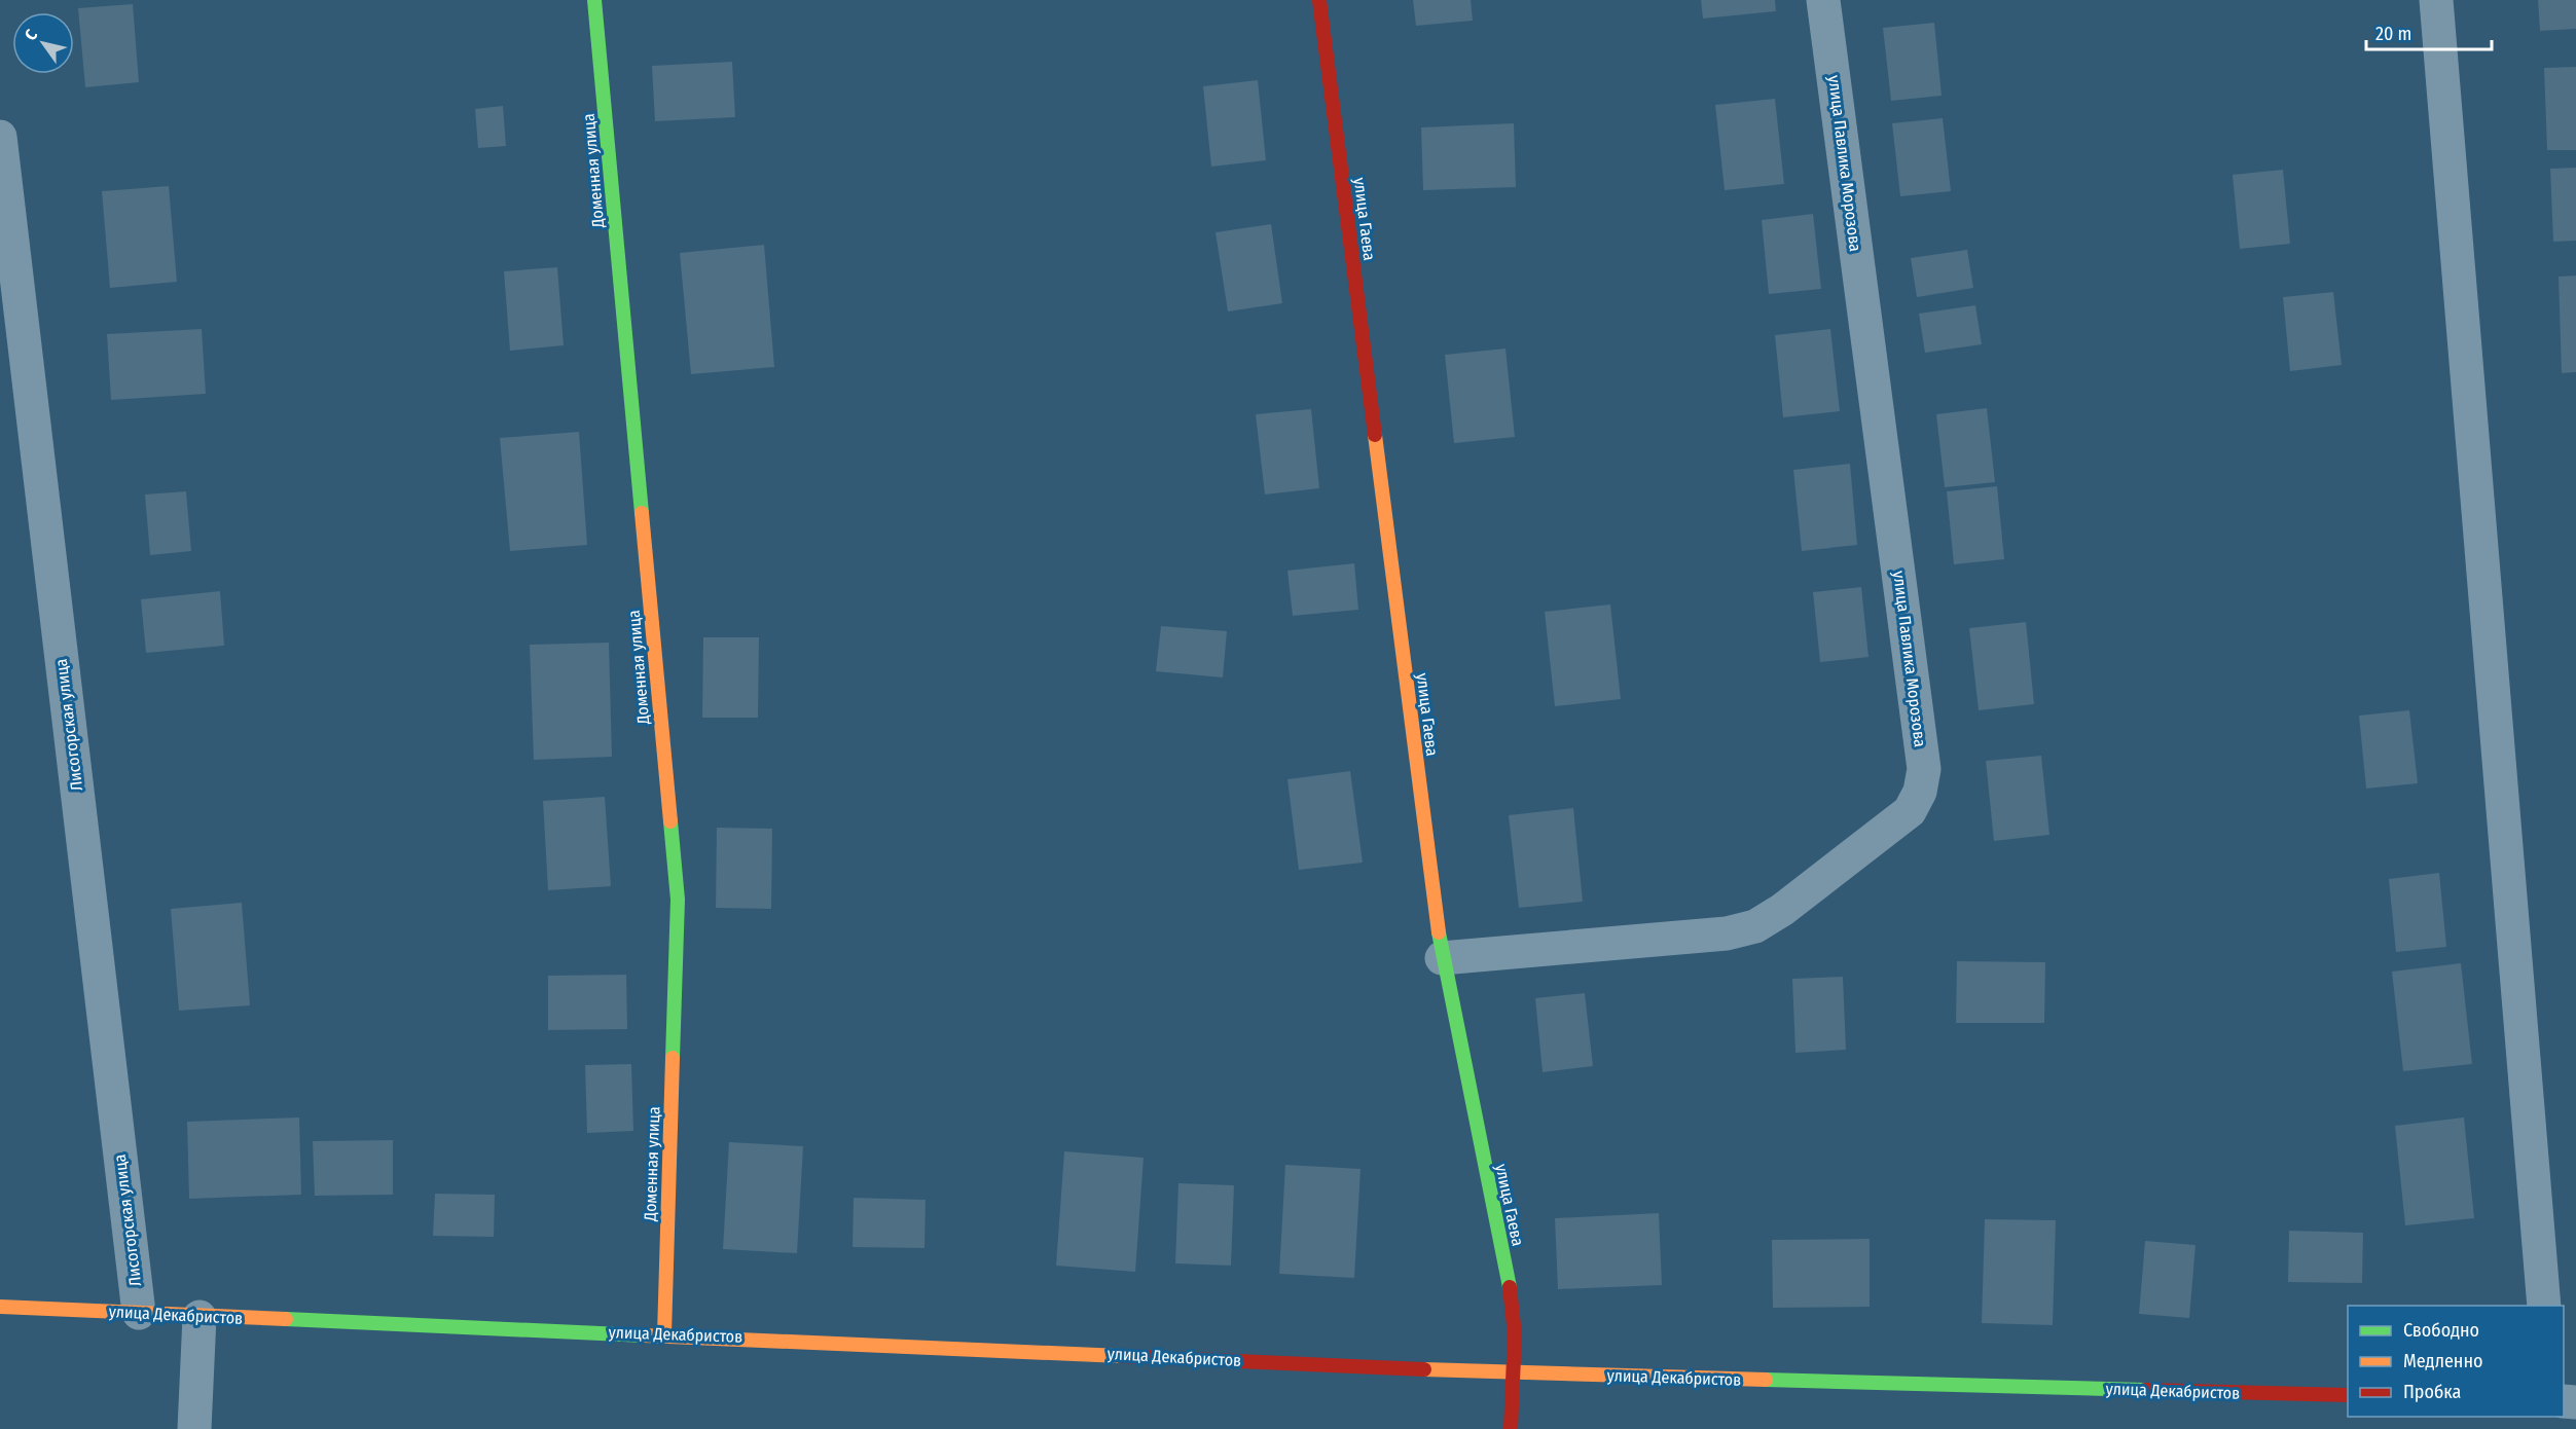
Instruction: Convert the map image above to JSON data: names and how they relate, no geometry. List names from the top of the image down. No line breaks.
{"streets":{"street":["улица Павлика Морозова","Доменная улица","улица Гаева","Лисогорская улица","улица Декабристов"]},"crossings":[["улица Павлика Морозова","улица Гаева"],["Доменная улица","улица Декабристов"],["улица Гаева","улица Декабристов"],["Лисогорская улица","улица Декабристов"]],"legend":["Свободно","Медленно","Пробка"],"scale_bar":"20 m","north":"top left"}
